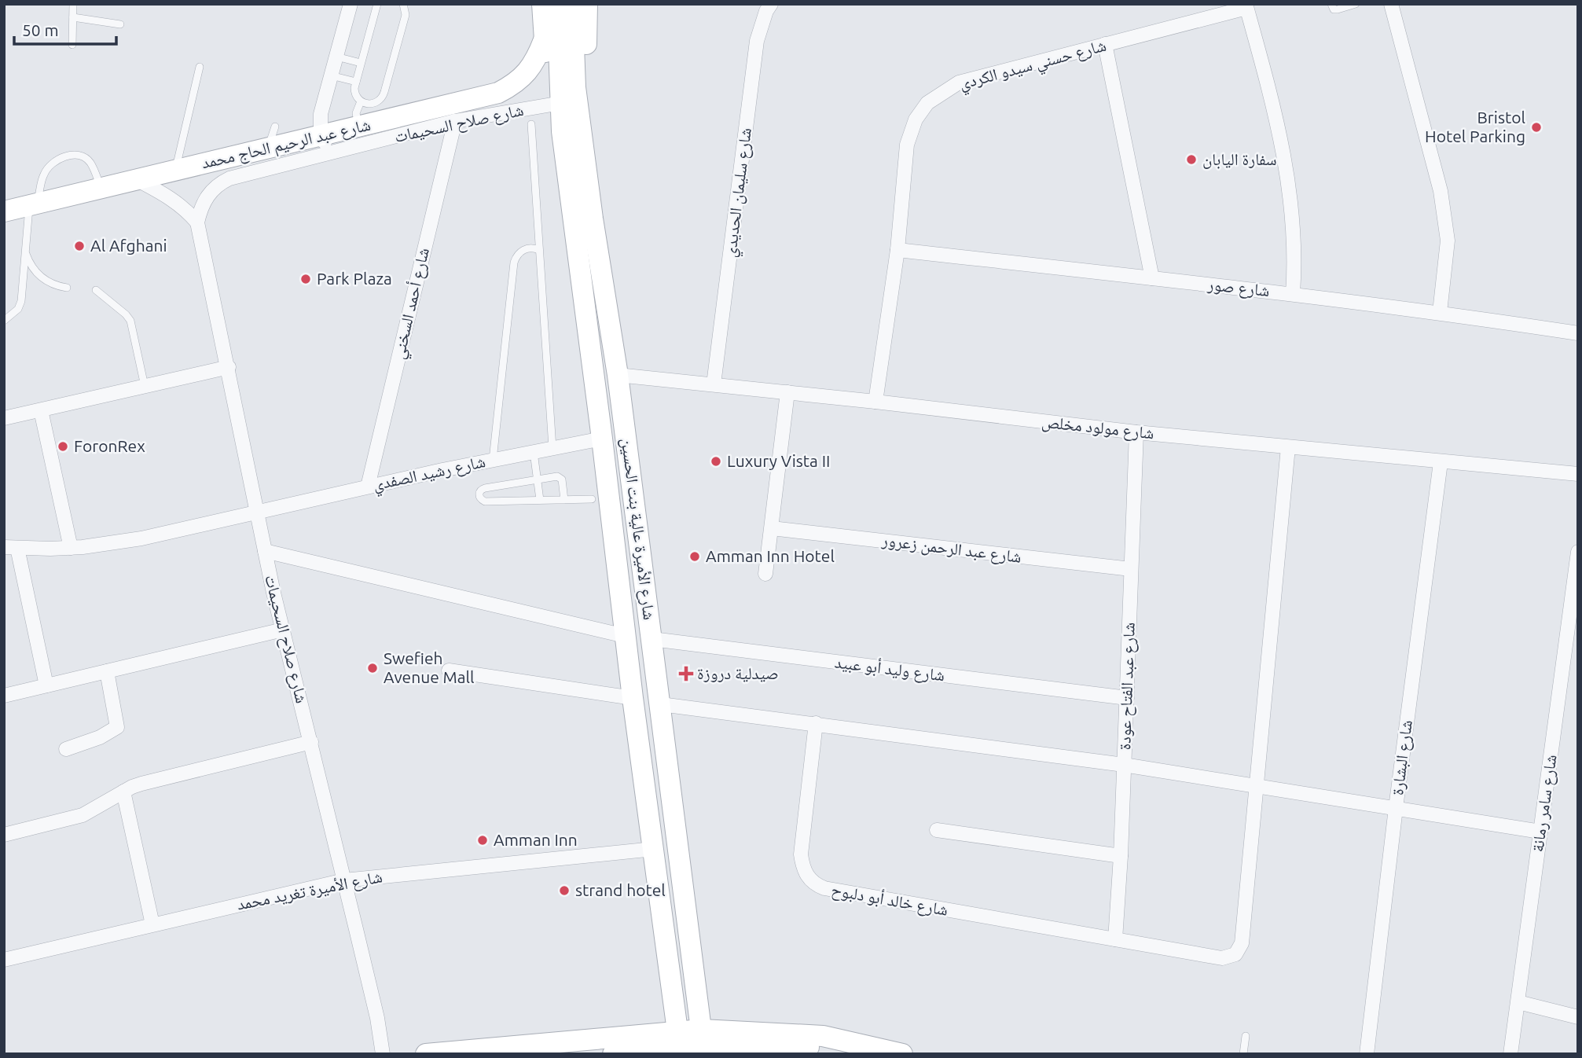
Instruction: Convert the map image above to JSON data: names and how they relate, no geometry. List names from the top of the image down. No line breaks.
{"streets":{"main road":["شارع عبد الرحيم الحاج محمد","شارع الأميرة عالية بنت الحسين"],"street":["شارع حسني سيدو الكردي","شارع صلاح السحيمات","شارع سليمان الحديدي","شارع صور","شارع أحمد السخني","شارع مولود مخلص","شارع رشيد الصفدي","شارع عبد الرحمن زعرور","شارع وليد أبو عبيد","شارع عبد الفتاح عودة","شارع البشارة","شارع سامر رمانة","شارع الأميرة تغريد محمد","شارع خالد أبو دلبوح"]},"crossings":[["شارع حسني سيدو الكردي","شارع صور"],["شارع حسني سيدو الكردي","شارع مولود مخلص"],["شارع صلاح السحيمات","شارع عبد الرحيم الحاج محمد"],["شارع صلاح السحيمات","شارع أحمد السخني"],["شارع صلاح السحيمات","شارع رشيد الصفدي"],["شارع صلاح السحيمات","شارع الأميرة تغريد محمد"],["شارع سليمان الحديدي","شارع مولود مخلص"],["شارع أحمد السخني","شارع رشيد الصفدي"],["شارع مولود مخلص","شارع الأميرة عالية بنت الحسين"],["شارع مولود مخلص","شارع عبد الفتاح عودة"],["شارع مولود مخلص","شارع البشارة"],["شارع مولود مخلص","شارع خالد أبو دلبوح"],["شارع رشيد الصفدي","شارع الأميرة عالية بنت الحسين"],["شارع الأميرة عالية بنت الحسين","شارع وليد أبو عبيد"],["شارع الأميرة عالية بنت الحسين","شارع الأميرة تغريد محمد"],["شارع عبد الرحمن زعرور","شارع عبد الفتاح عودة"],["شارع وليد أبو عبيد","شارع عبد الفتاح عودة"],["شارع عبد الفتاح عودة","شارع خالد أبو دلبوح"]],"places":{"other":["Bristol Hotel Parking","سفارة اليابان","Al Afghani","Park Plaza","ForonRex","Luxury Vista II","Amman Inn Hotel","Swefieh Avenue Mall","Amman Inn","strand hotel"],"health":["صيدلية دروزة"]},"scale_bar":"50 m"}
